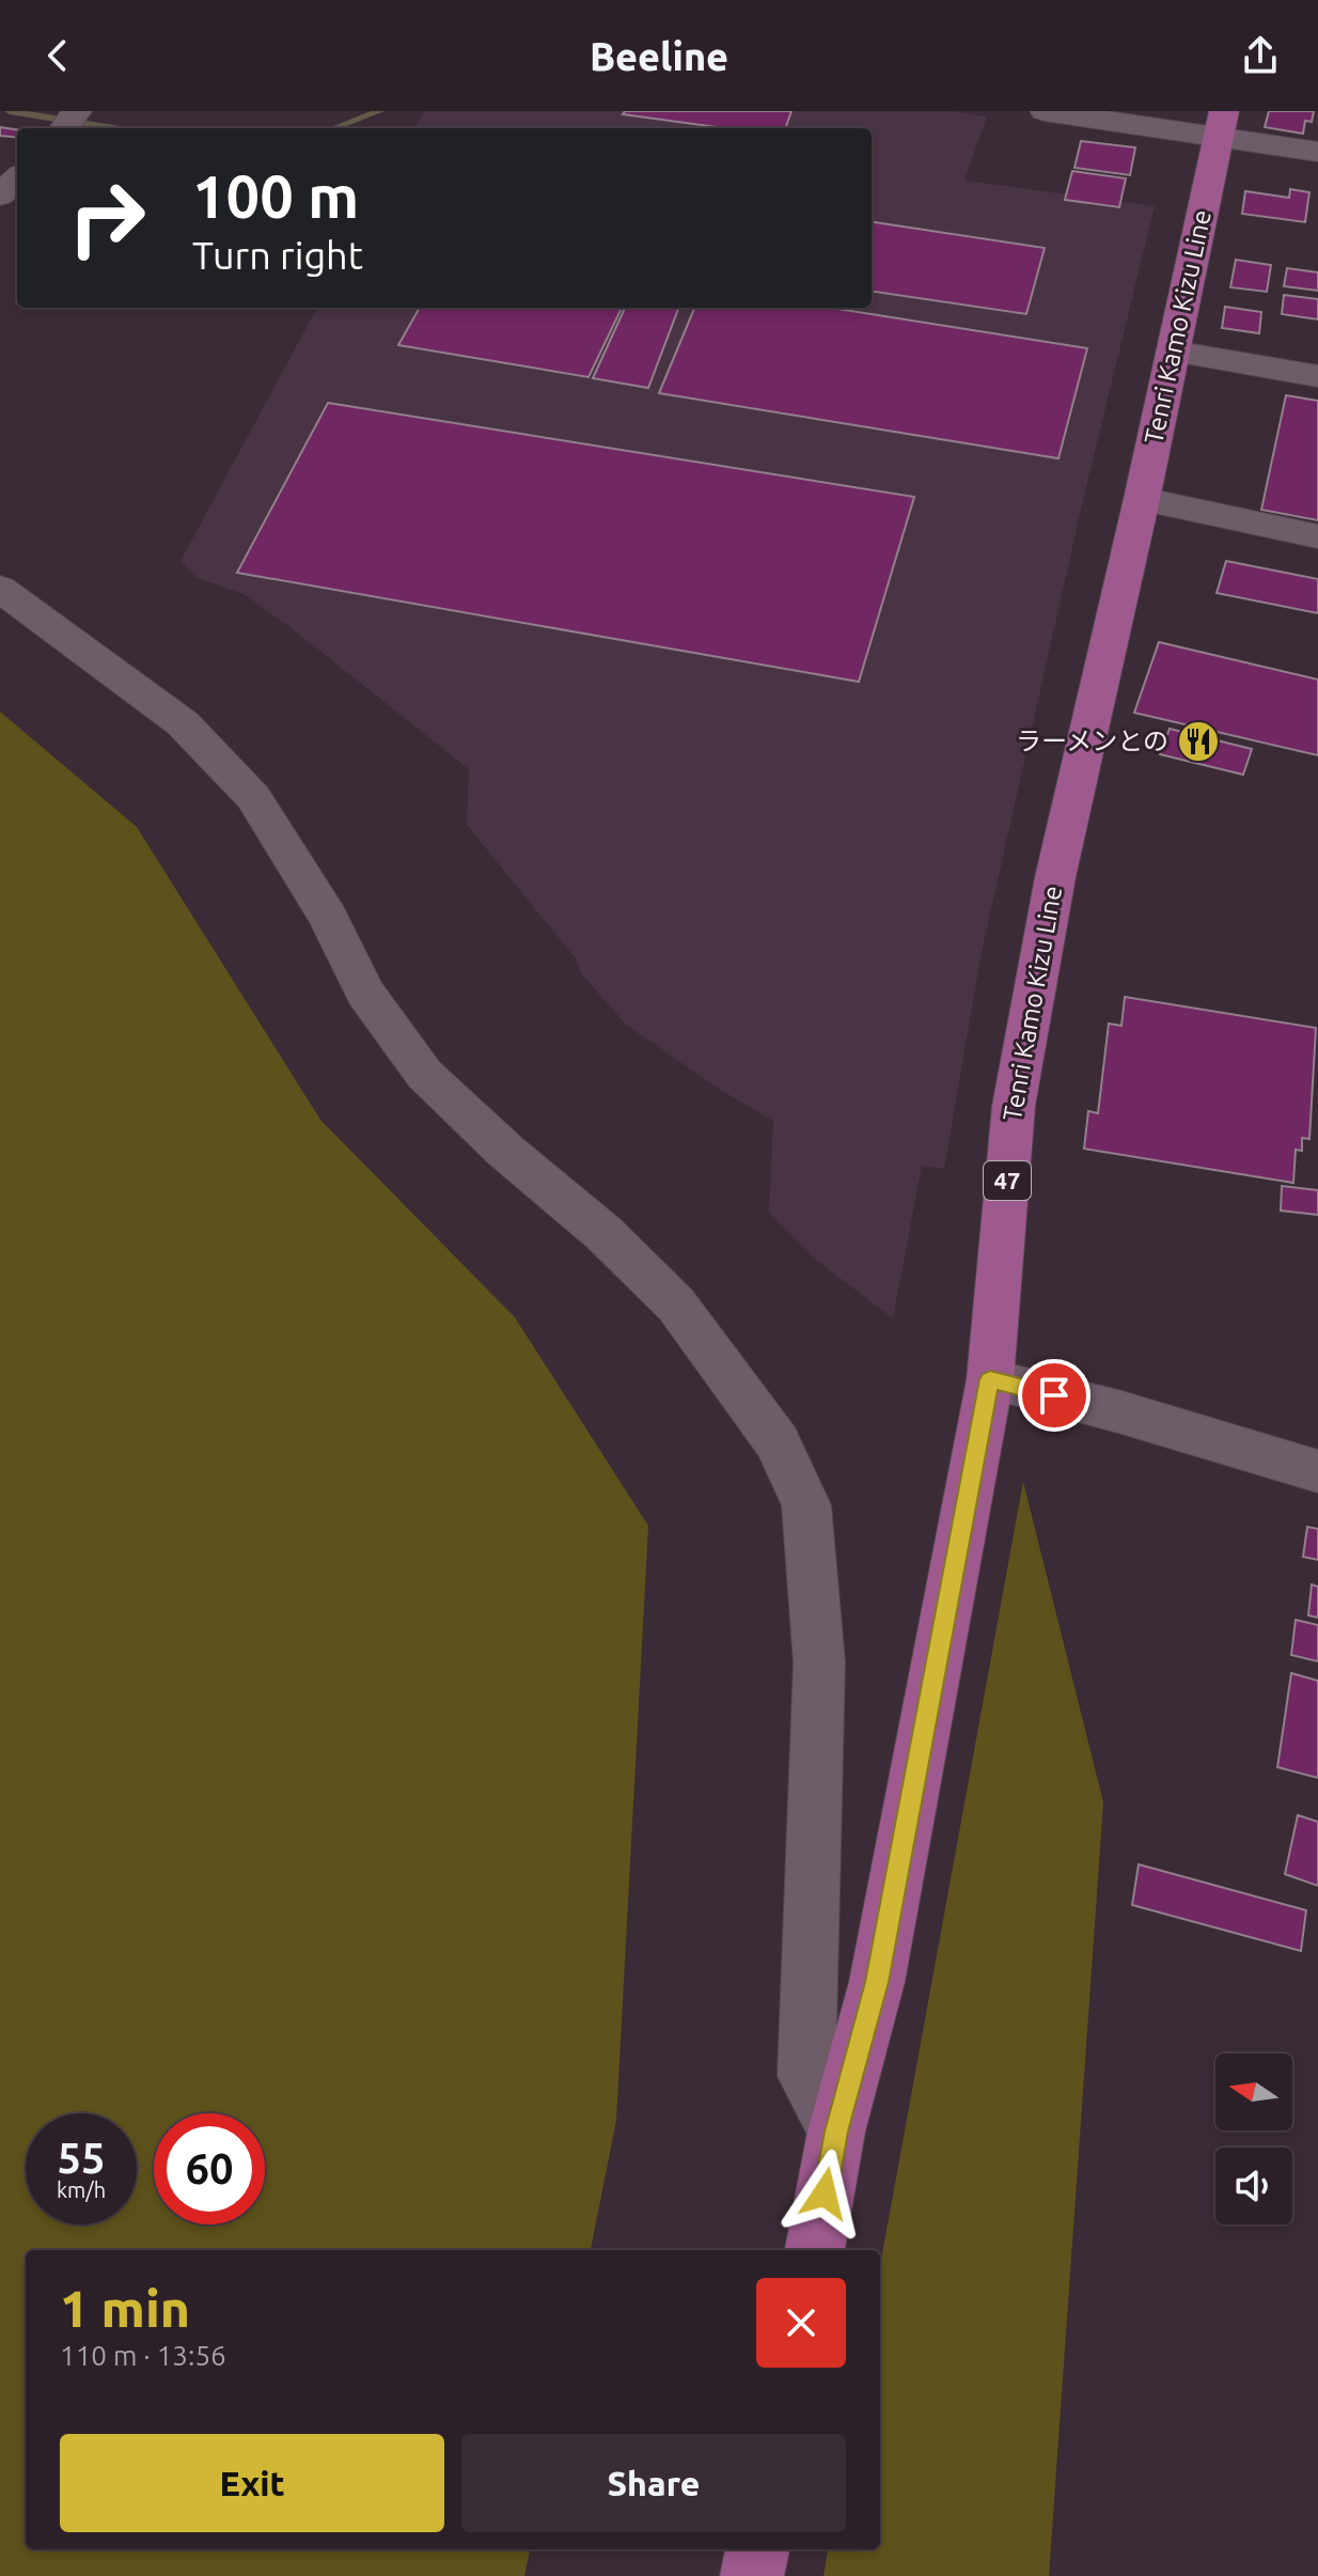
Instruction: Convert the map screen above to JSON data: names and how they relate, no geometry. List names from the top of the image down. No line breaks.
{"streets":{"main road":["Tenri Kamo Kizu Line","47"]},"places":{"restaurant":["ラーメンとの"]},"north":"left","page":{"header":"Beeline","turn":["100 m","Turn right"],"speed":"55 km/h","limit":"60","heading":["1 min","110 m · 13:56"],"buttons":["Exit","Share"]}}
